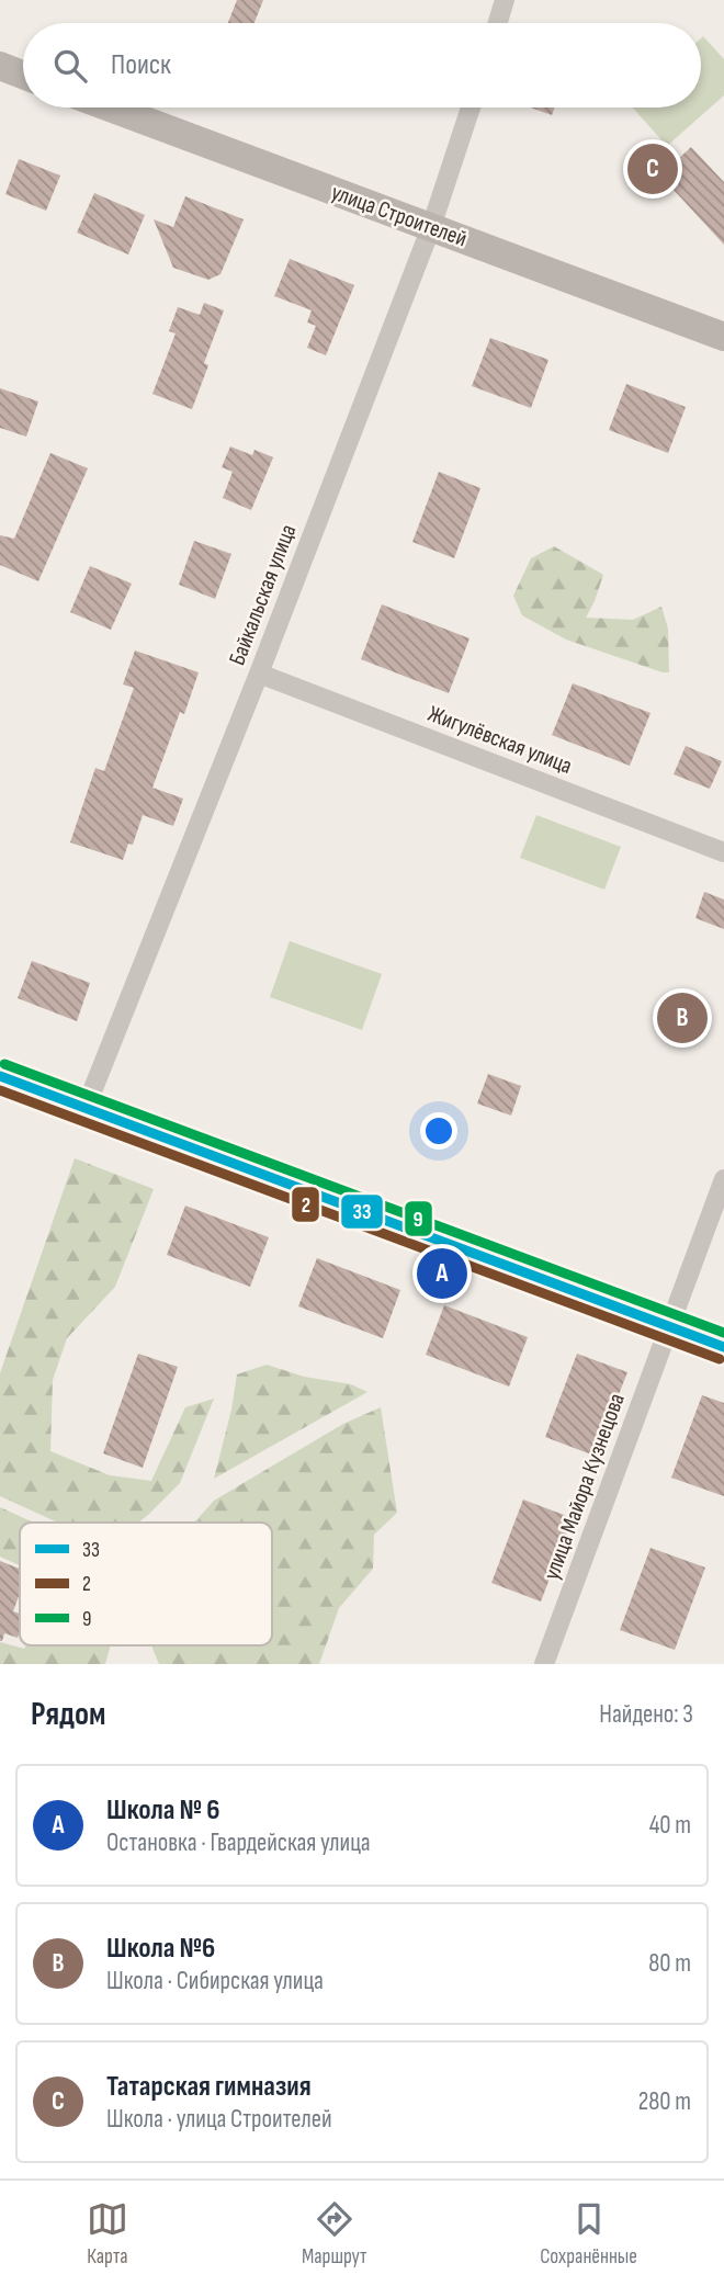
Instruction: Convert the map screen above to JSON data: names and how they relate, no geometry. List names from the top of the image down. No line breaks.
{"streets":{"main road":["улица Строителей"],"street":["Байкальская улица","Жигулёвская улица","улица Майора Кузнецова"]},"crossings":[["улица Строителей","Байкальская улица"],["Байкальская улица","Жигулёвская улица"]],"lines":["transit line 9","transit line 33","transit line 2"],"legend":["33","2","9"],"page":{"search":"Поиск","pins":["C","B","A"],"heading":["Рядом","Найдено: 3"],"list":[{"mark":"A","name":"Школа № 6","note":"Остановка · Гвардейская улица","value":"40 m"},{"mark":"B","name":"Школа №6","note":"Школа · Сибирская улица","value":"80 m"},{"mark":"C","name":"Татарская гимназия","note":"Школа · улица Строителей","value":"280 m"}],"nav":["Карта","Маршрут","Сохранённые"]}}
